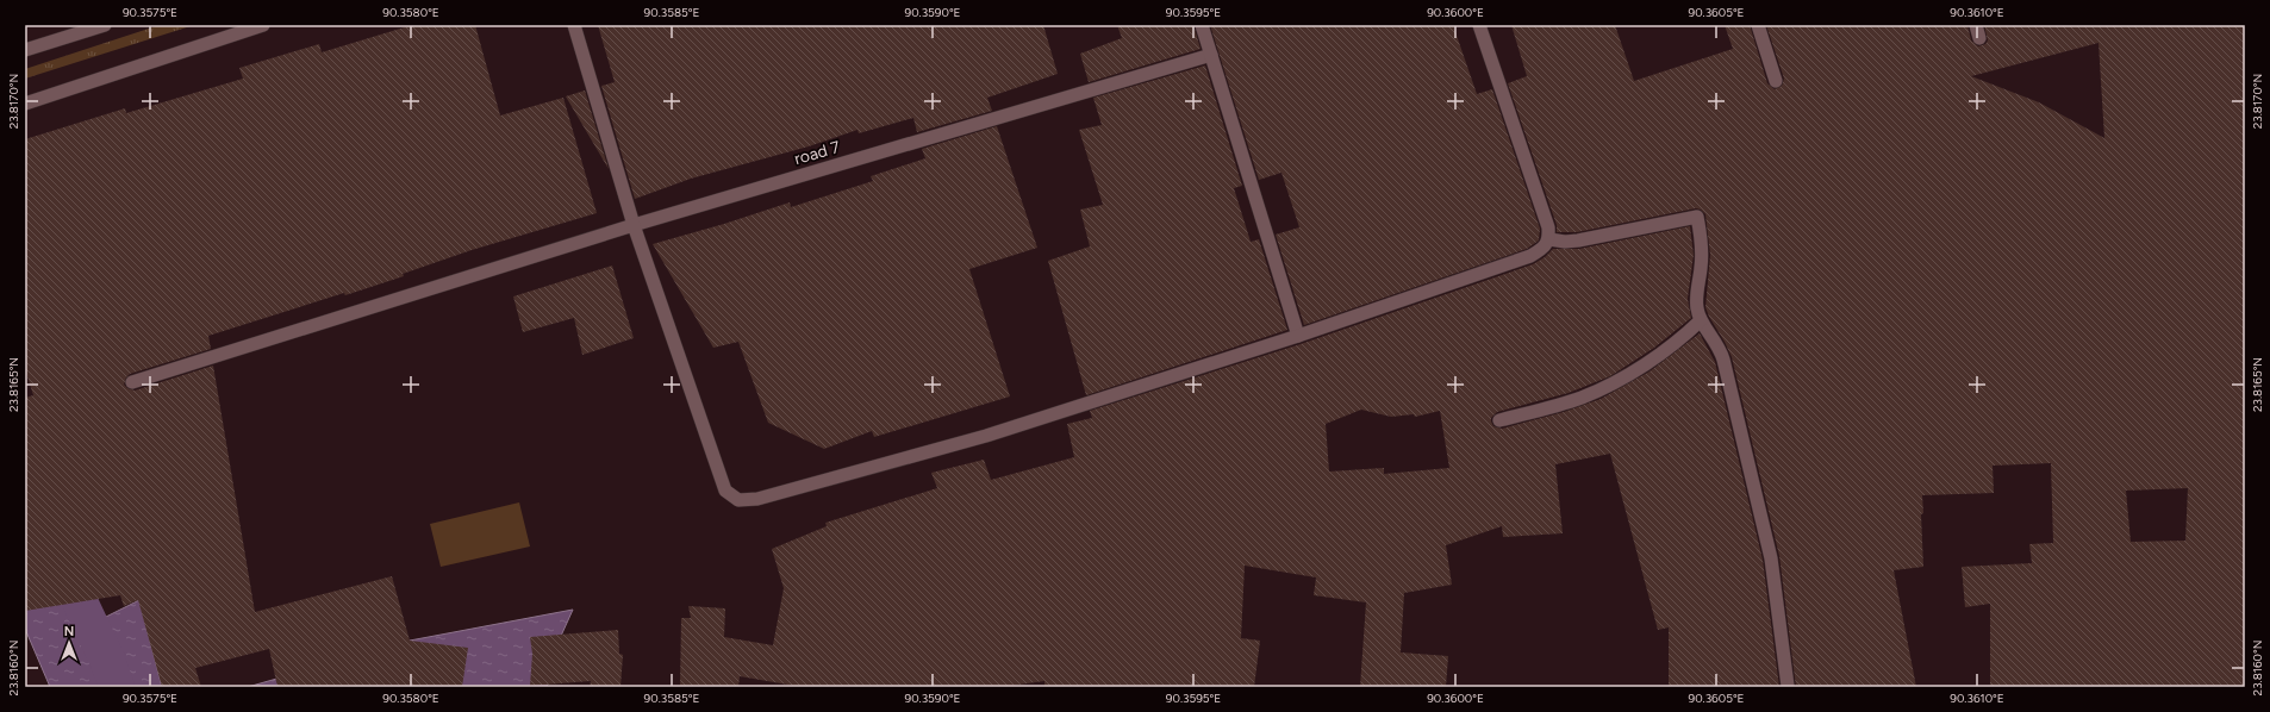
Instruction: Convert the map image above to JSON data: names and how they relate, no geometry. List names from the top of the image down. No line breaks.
{"streets":{"street":["road 7"]},"north":"top","coordinates":["90.3575°E","90.3580°E","90.3585°E","90.3590°E","90.3595°E","90.3600°E","90.3605°E","90.3610°E","23.8170°N","23.8165°N","23.8160°N"]}
